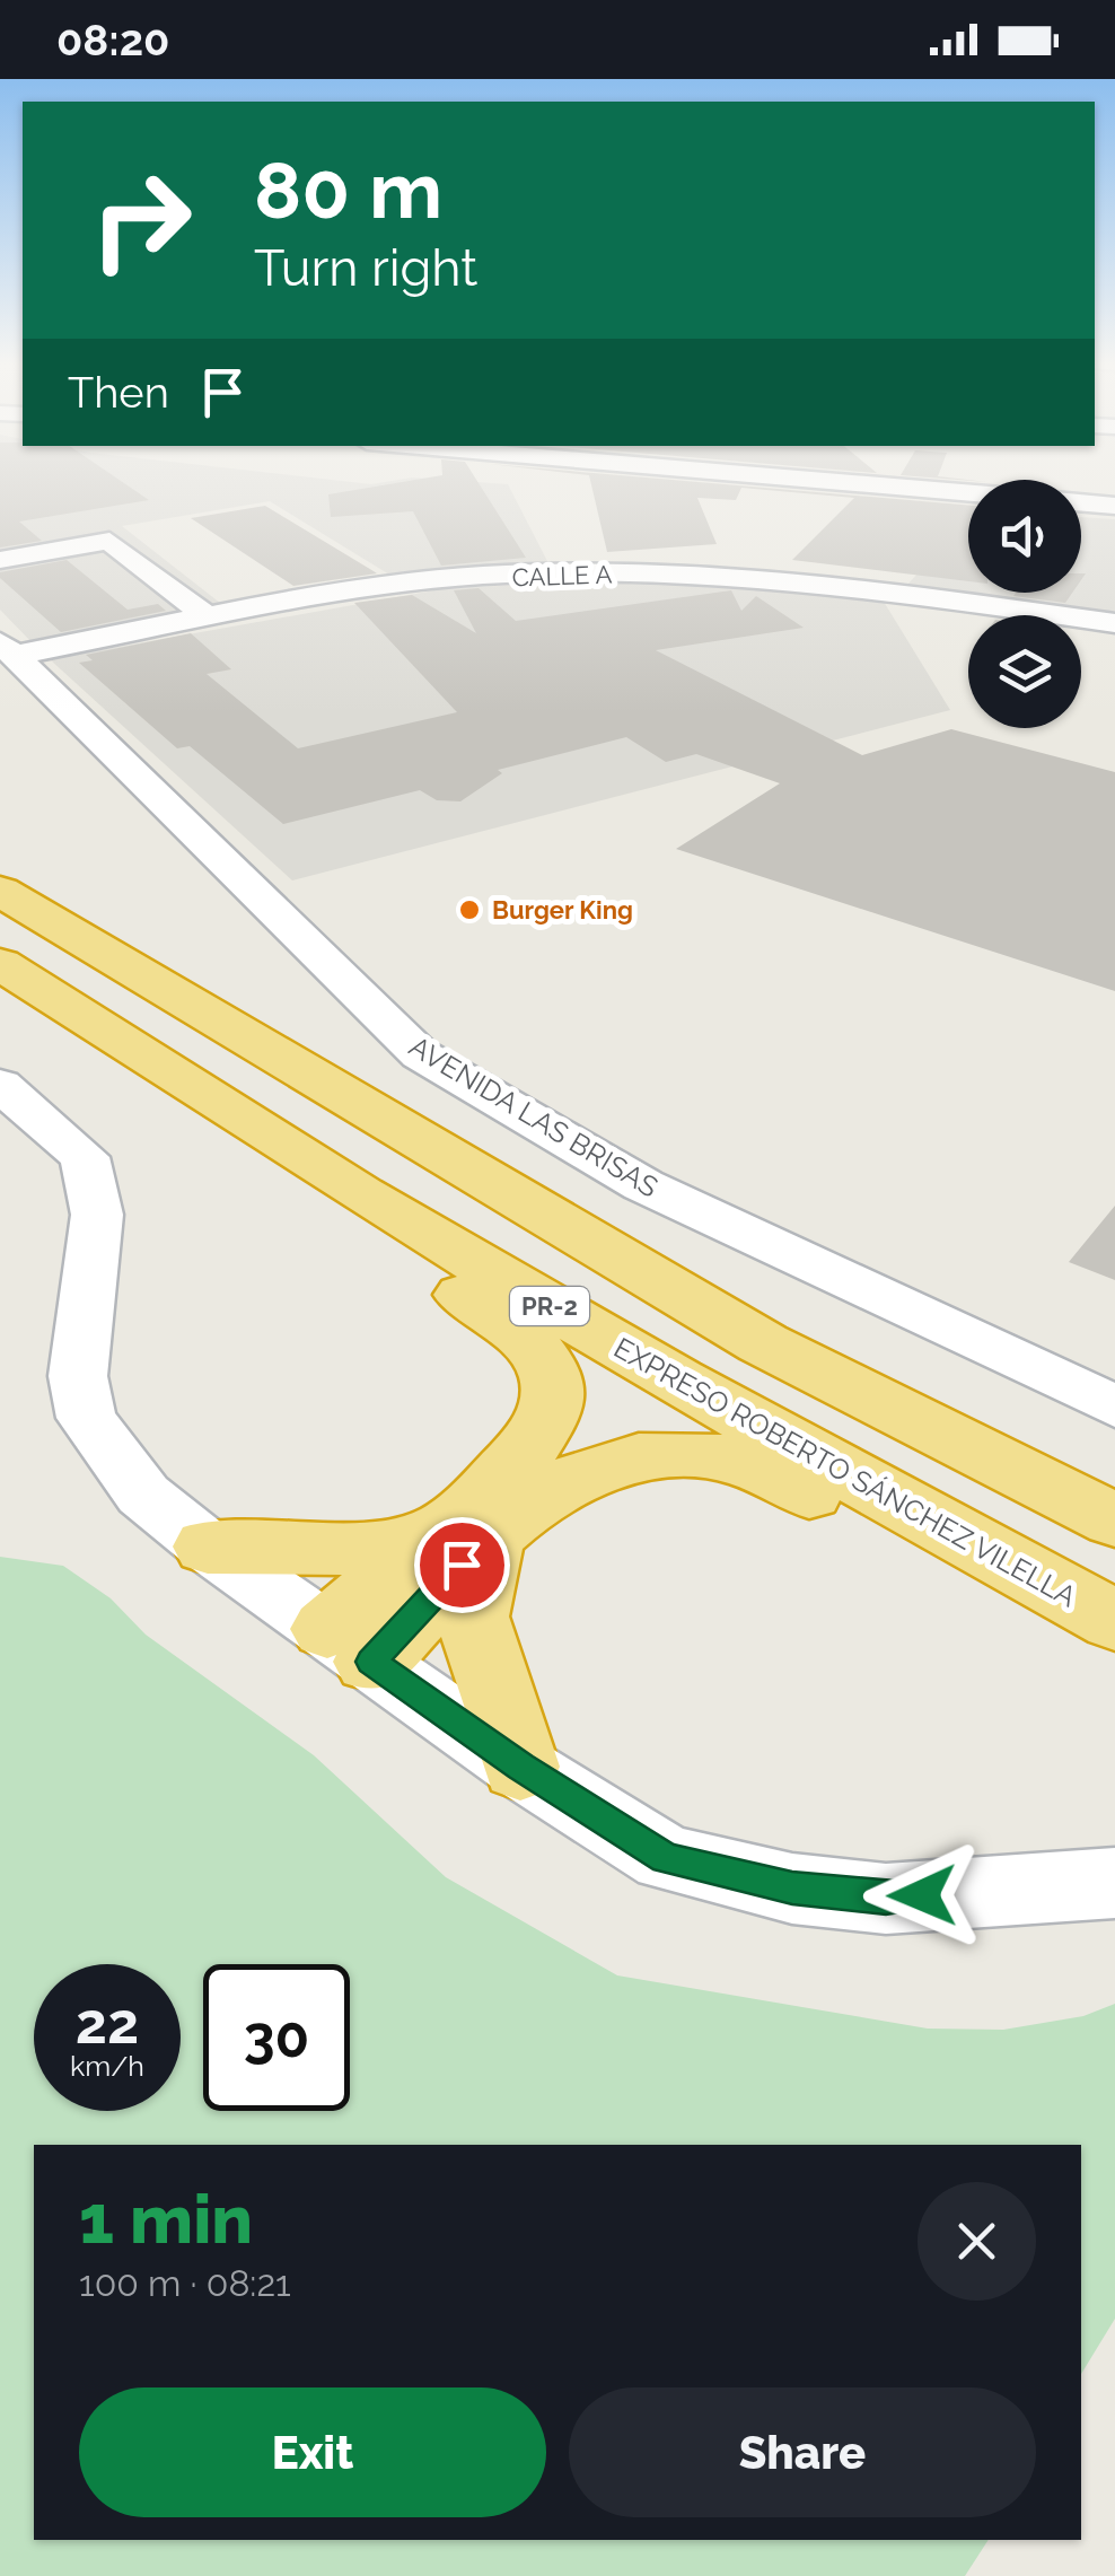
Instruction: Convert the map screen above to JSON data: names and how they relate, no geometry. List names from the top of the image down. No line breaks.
{"streets":{"highway":["PR-2","EXPRESO ROBERTO SÁNCHEZ VILELLA"],"street":["CALLE A","AVENIDA LAS BRISAS"]},"crossings":[["CALLE A","AVENIDA LAS BRISAS"]],"places":["Burger King"],"page":{"status":"08:20","turn":["80 m","Turn right"],"then":"Then","speed":"22 km/h","limit":"30","heading":["1 min","100 m · 08:21"],"buttons":["Exit","Share"]}}
